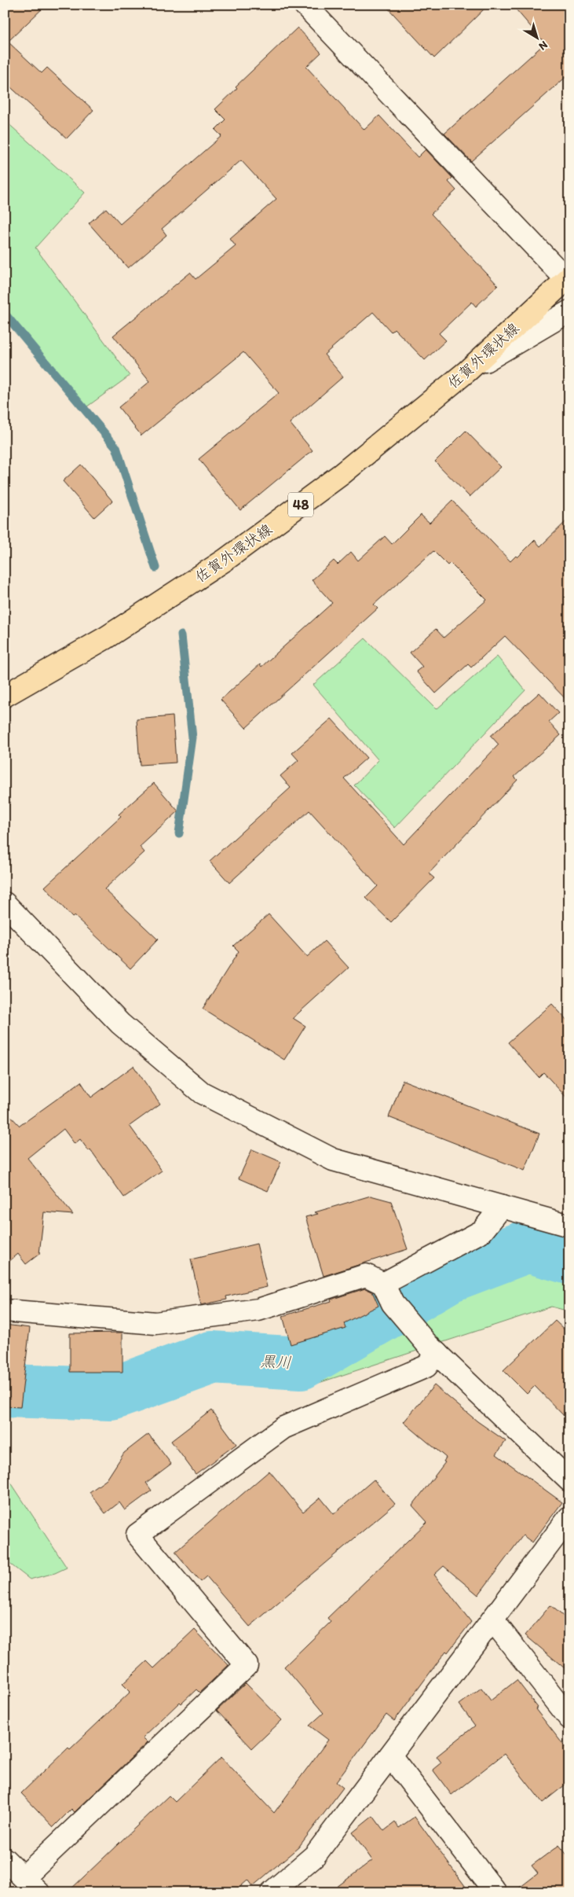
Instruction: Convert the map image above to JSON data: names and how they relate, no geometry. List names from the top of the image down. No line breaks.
{"streets":{"main road":["佐賀外環状線","48"]},"water":["黒川"],"north":"bottom right"}
